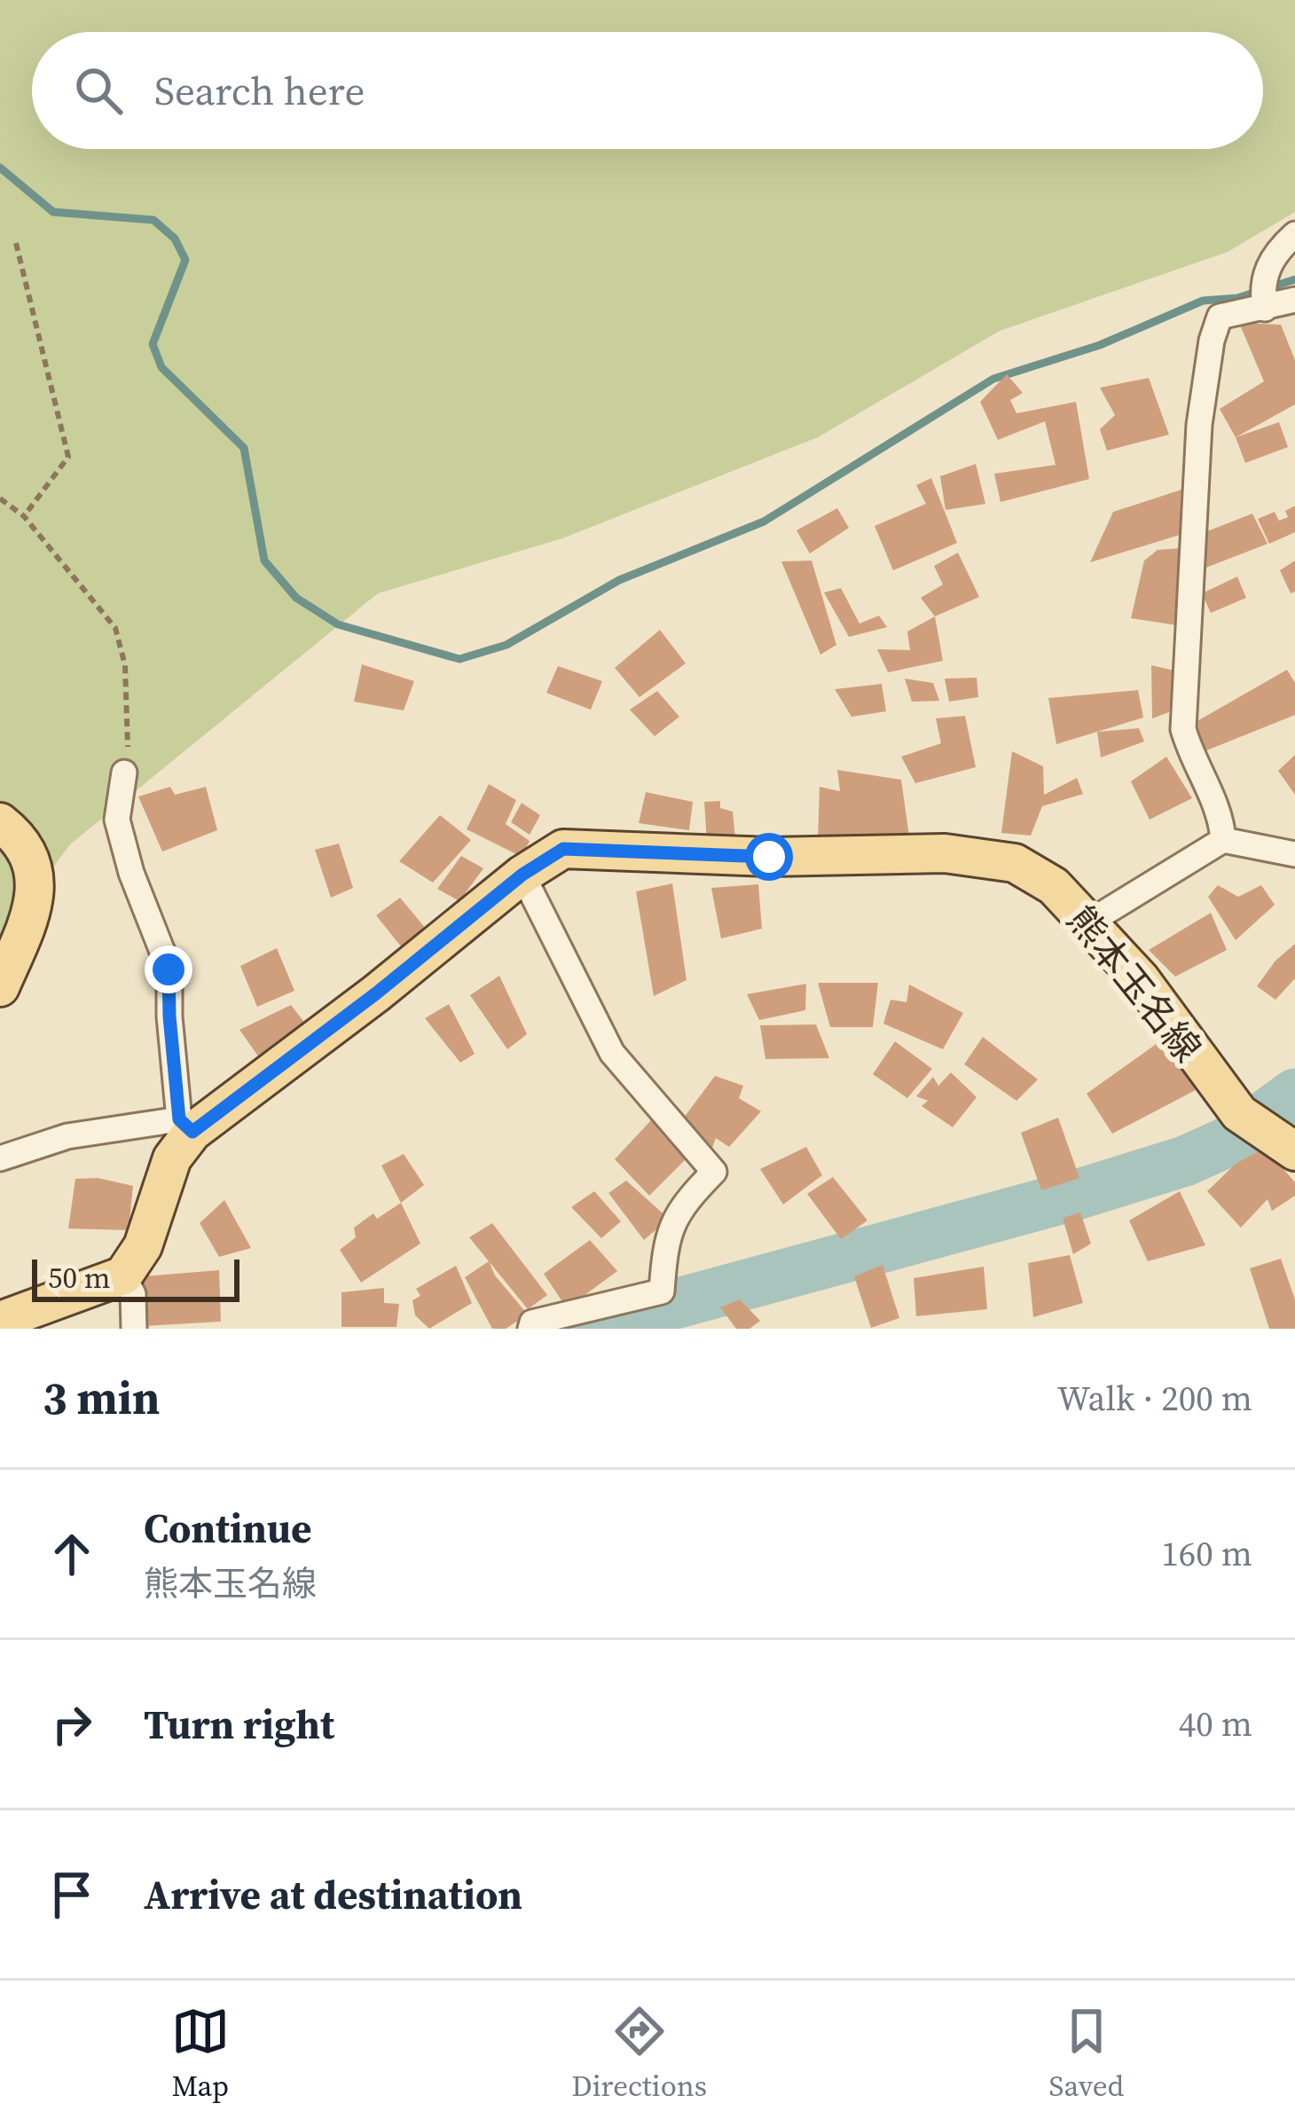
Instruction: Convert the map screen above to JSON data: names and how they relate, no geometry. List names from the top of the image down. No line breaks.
{"streets":{"main road":["熊本玉名線"]},"scale_bar":"50 m","page":{"search":"Search here","scale":"50 m","heading":["3 min","Walk · 200 m"],"list":[["Continue","熊本玉名線","160 m"],["Turn right","40 m"],"Arrive at destination"],"nav":["Map","Directions","Saved"]}}
